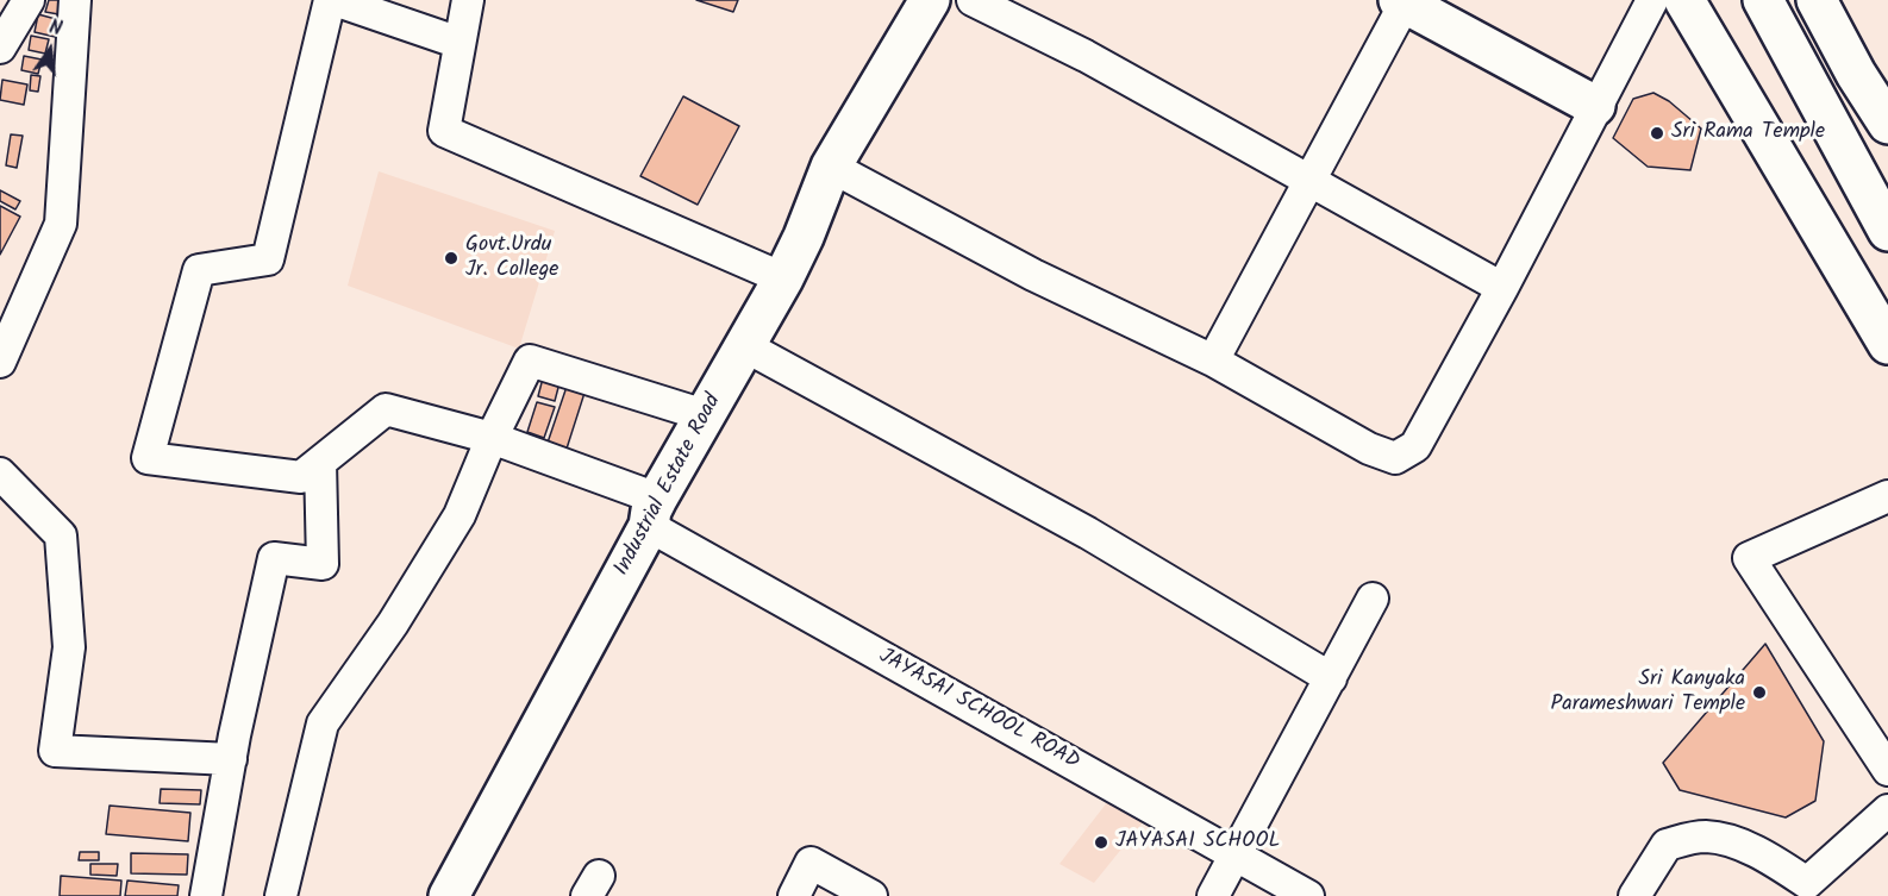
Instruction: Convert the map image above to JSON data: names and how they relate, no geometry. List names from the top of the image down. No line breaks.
{"streets":{"main road":["Industrial Estate Road"],"street":["JAYASAI SCHOOL ROAD"]},"crossings":[["Industrial Estate Road","JAYASAI SCHOOL ROAD"]],"places":["Sri Rama Temple","Govt.Urdu Jr. College","Sri Kanyaka Parameshwari Temple","JAYASAI SCHOOL"],"north":"top"}
